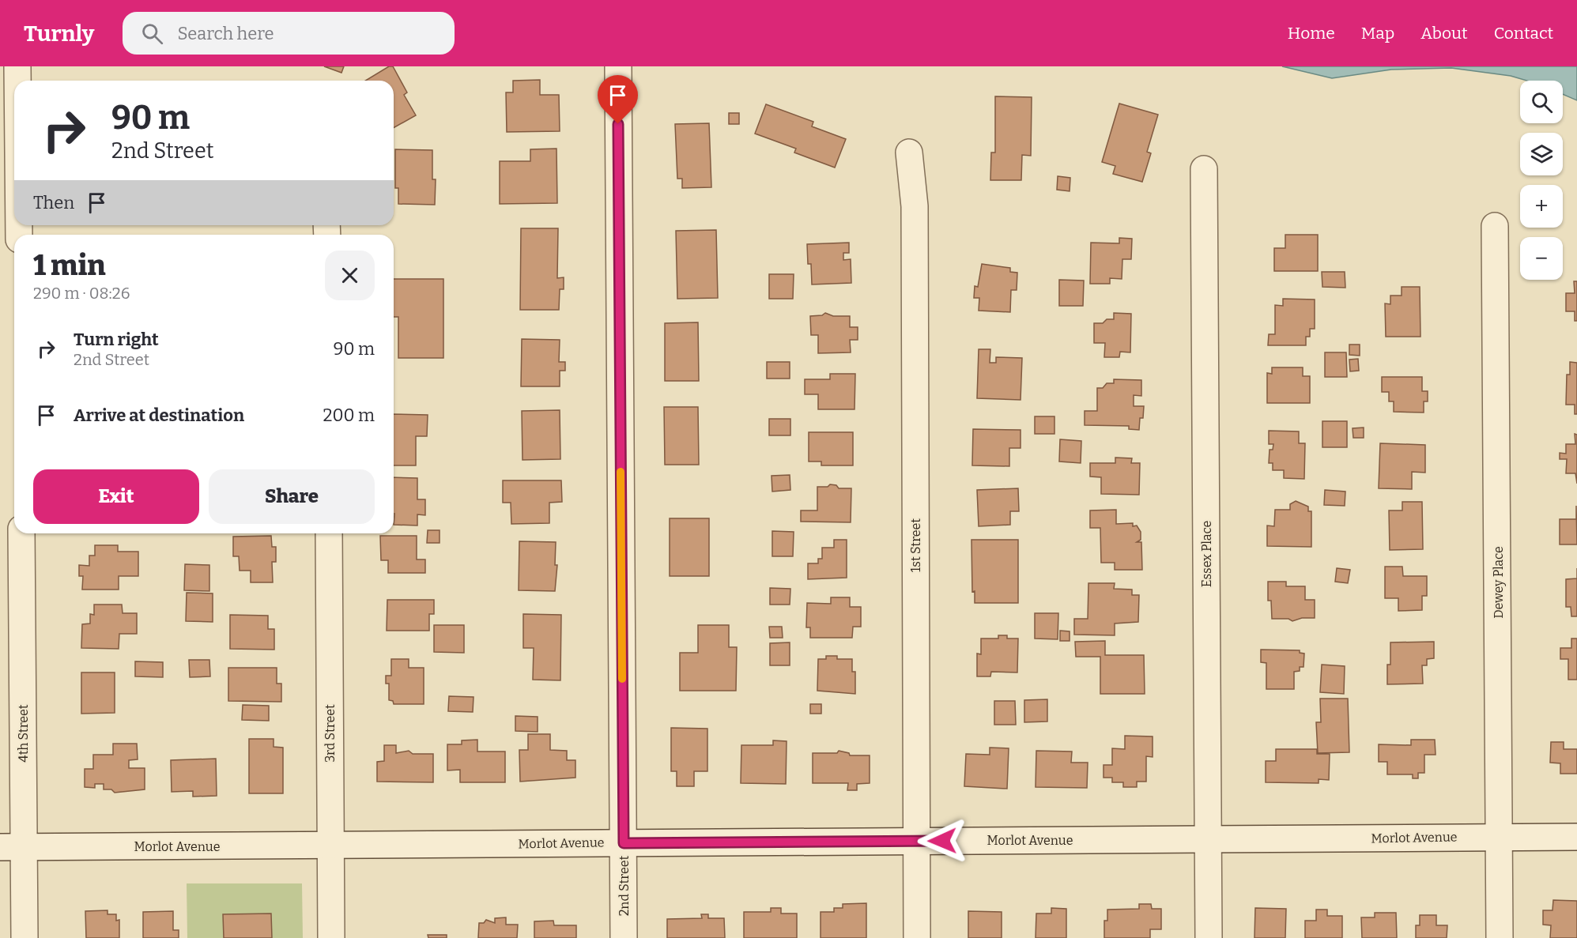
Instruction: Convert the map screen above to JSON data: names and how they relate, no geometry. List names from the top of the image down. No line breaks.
{"streets":{"street":["1st Street","Essex Place","Dewey Place","4th Street","3rd Street","Morlot Avenue","2nd Street"]},"crossings":[["1st Street","Morlot Avenue"],["Essex Place","Morlot Avenue"],["Dewey Place","Morlot Avenue"],["4th Street","Morlot Avenue"],["3rd Street","Morlot Avenue"],["Morlot Avenue","2nd Street"]],"page":{"header":"Turnly","search":"Search here","nav":["Home","Map","About","Contact"],"map_buttons":["+","−"],"turn":["90 m","2nd Street"],"then":"Then","heading":["1 min","290 m · 08:26"],"list":[{"name":"Turn right","note":"2nd Street","value":"90 m"},{"name":"Arrive at destination","value":"200 m"}],"buttons":["Exit","Share"]}}
